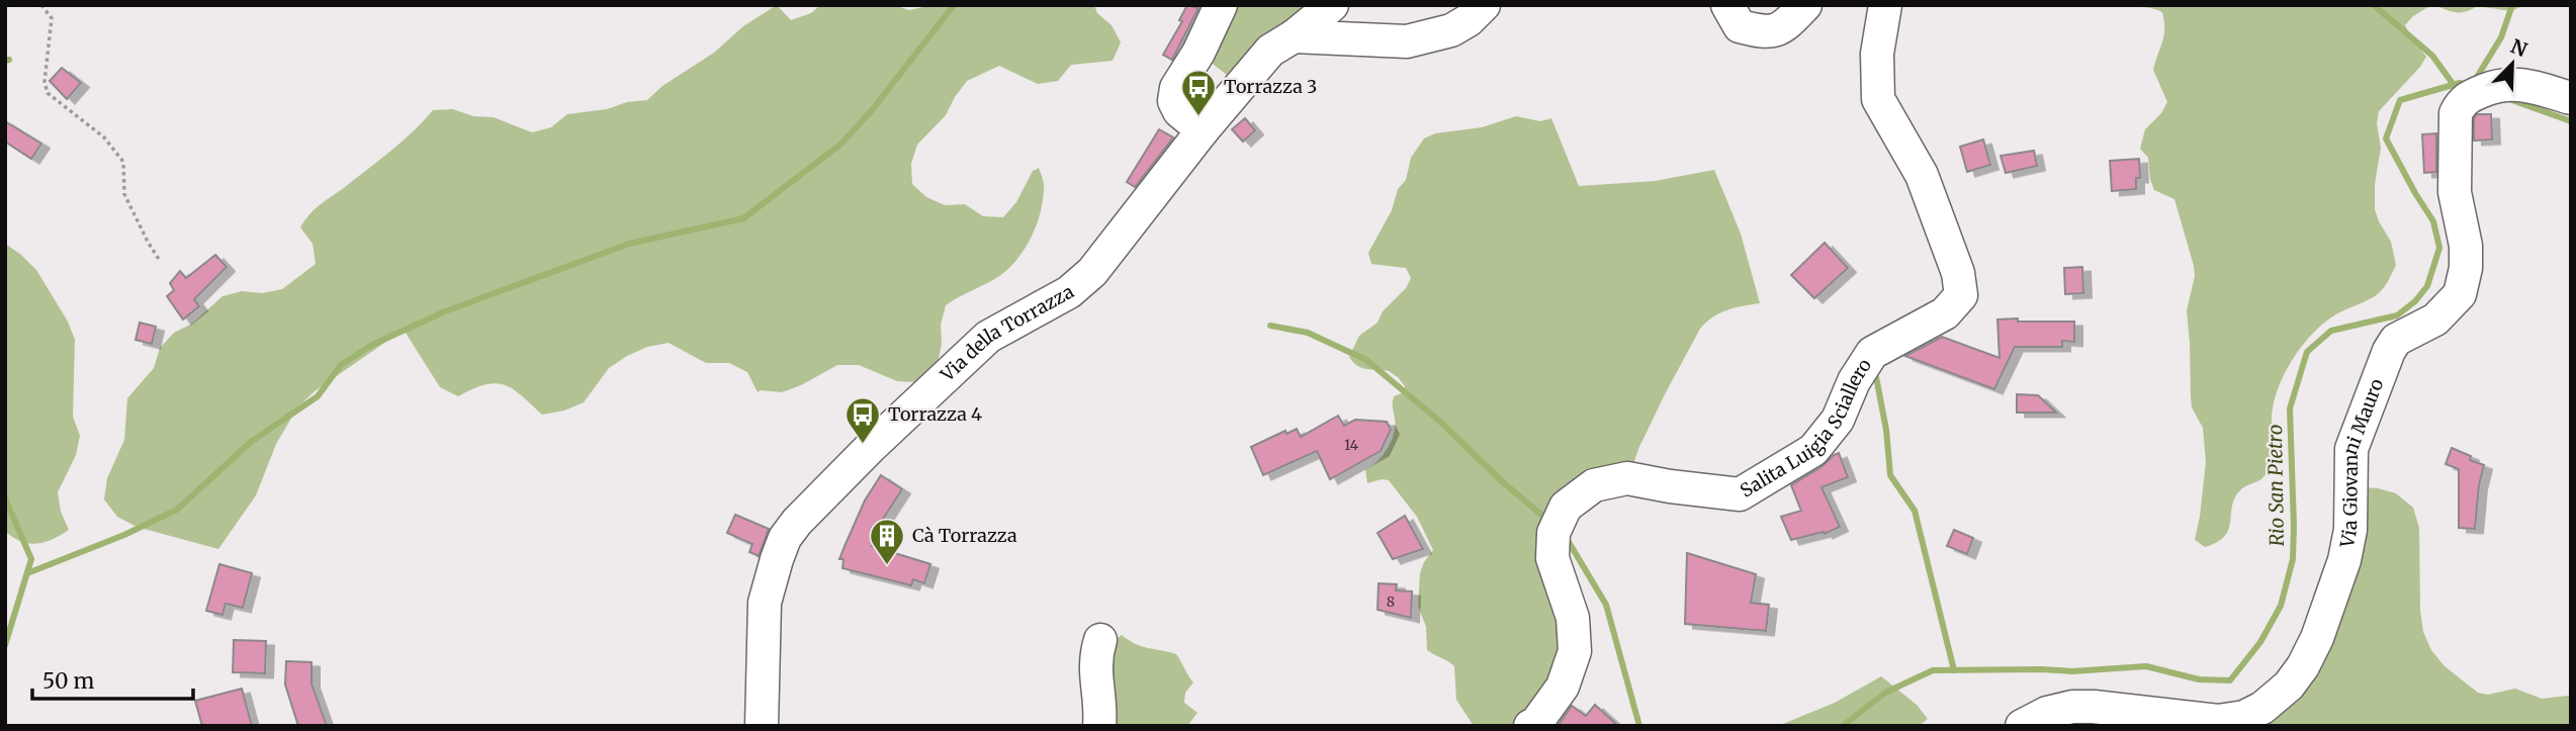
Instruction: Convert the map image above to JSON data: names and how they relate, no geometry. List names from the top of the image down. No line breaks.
{"streets":{"street":["Via della Torrazza","Salita Luigia Sciallero","Via Giovanni Mauro"]},"water":["Rio San Pietro"],"places":{"bus stop":["Torrazza 3","Torrazza 4"],"building":["Cà Torrazza"]},"house_numbers":["14","8"],"scale_bar":"50 m","north":"top right"}
